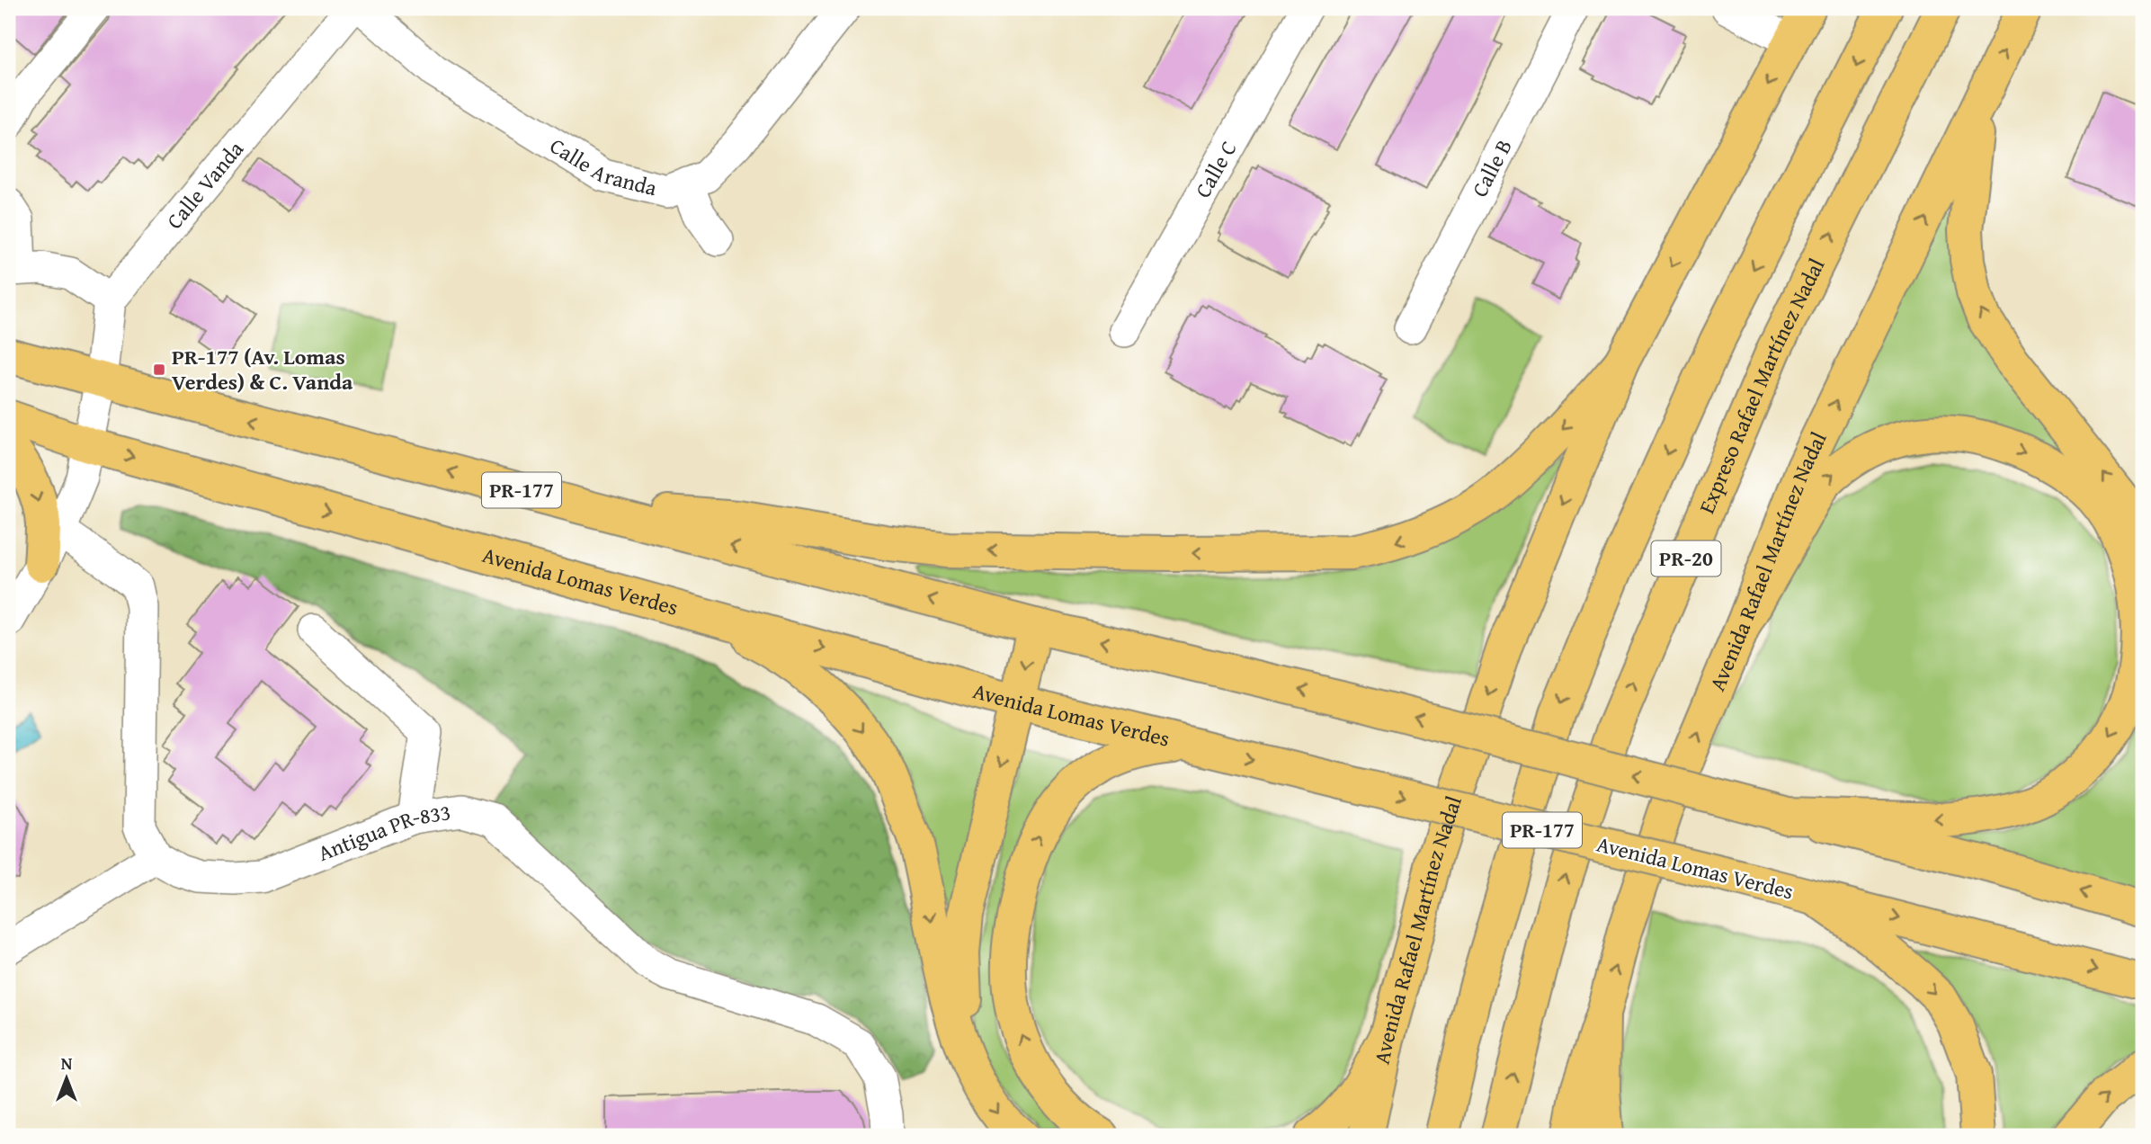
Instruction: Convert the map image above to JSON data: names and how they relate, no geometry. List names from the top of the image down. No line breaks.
{"streets":{"main road":["Expreso Rafael Martínez Nadal","PR-177","PR-20","Avenida Rafael Martínez Nadal","Avenida Lomas Verdes"],"street":["Calle Aranda","Calle B","Calle C","Calle Vanda","Antigua PR-833"]},"places":{"transit":["PR-177 (Av. Lomas Verdes) & C. Vanda"]},"north":"top"}
